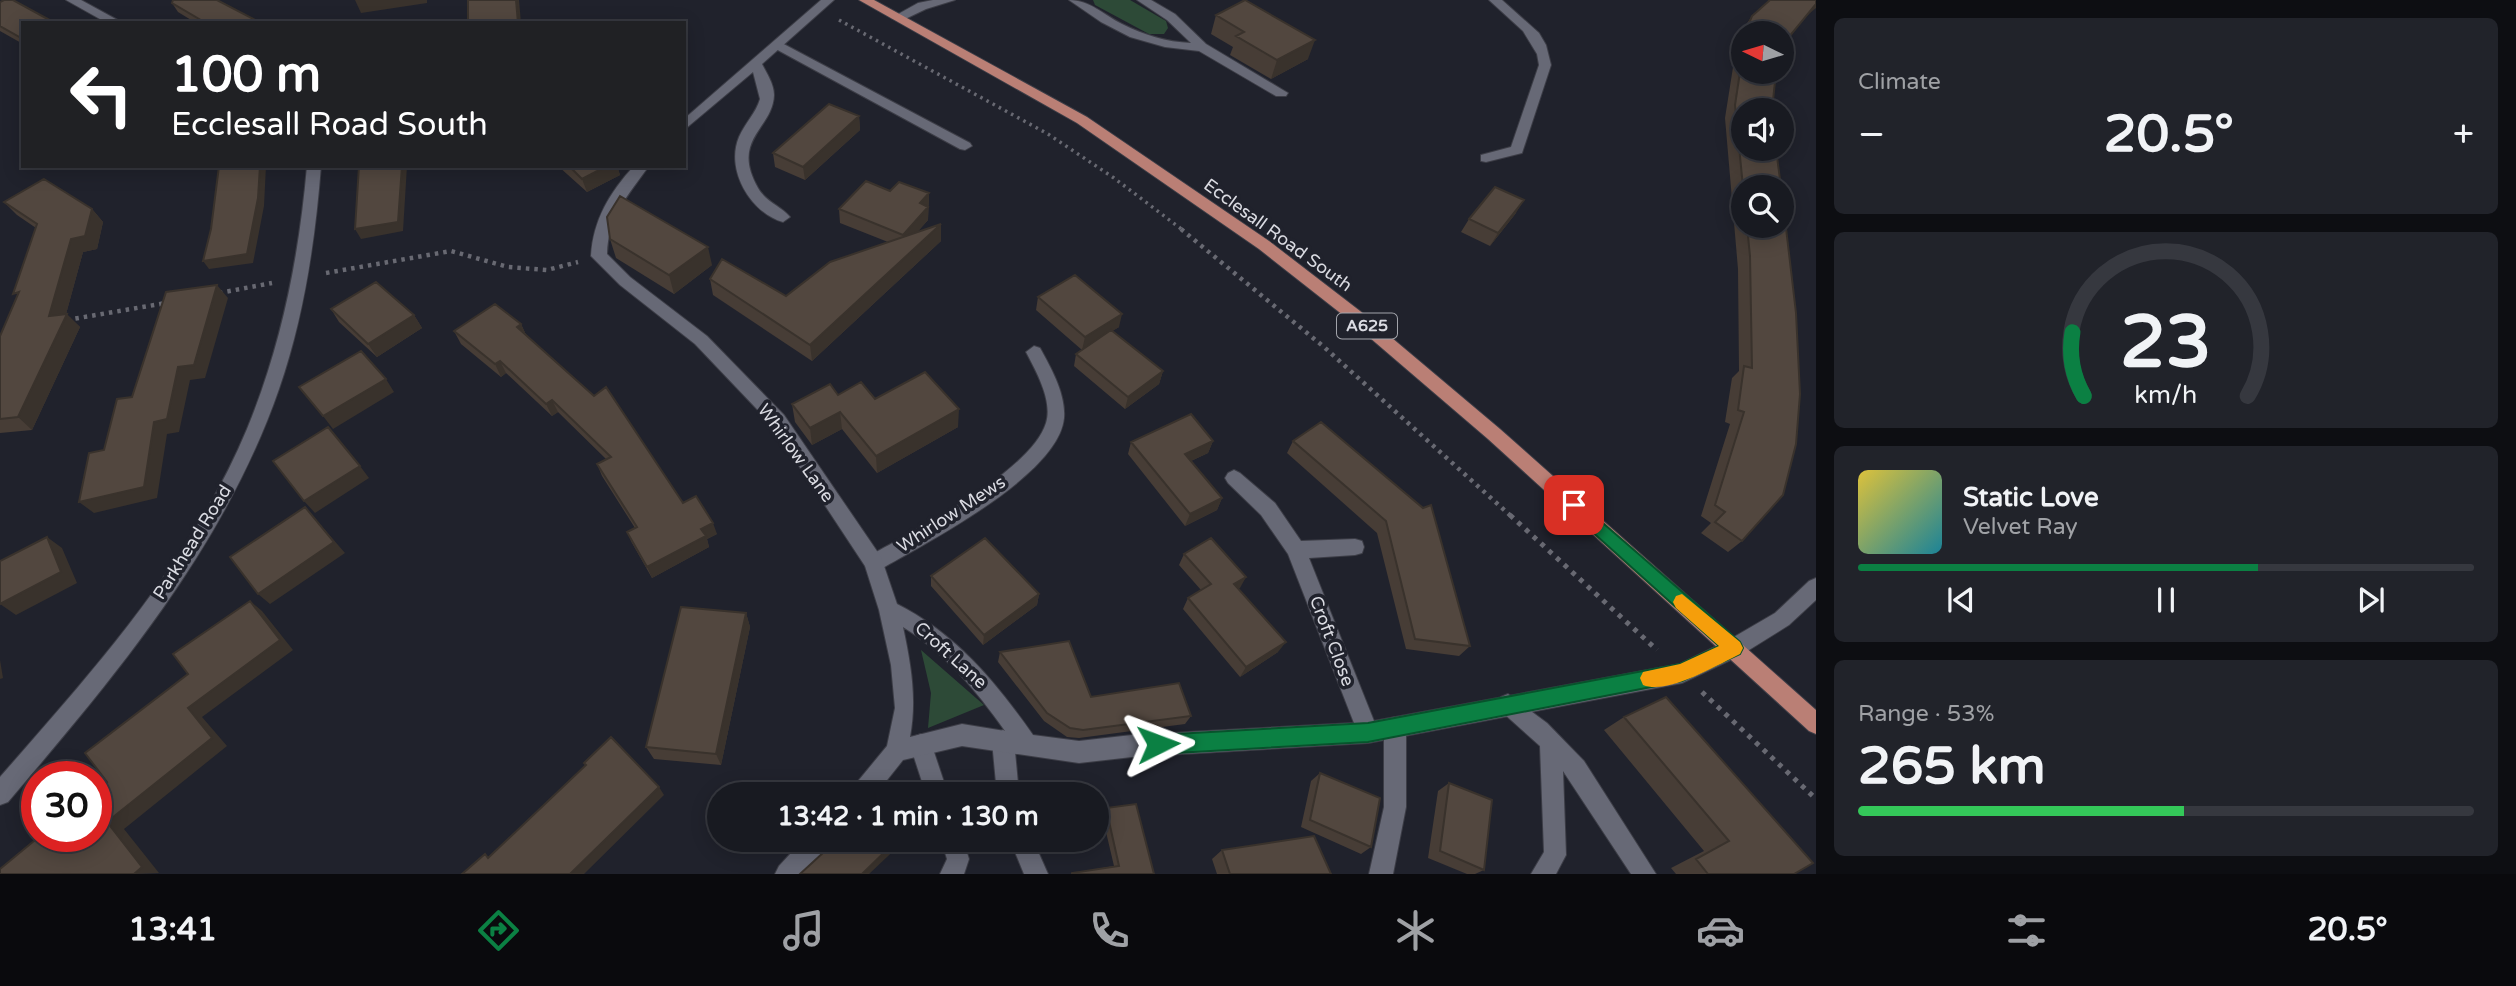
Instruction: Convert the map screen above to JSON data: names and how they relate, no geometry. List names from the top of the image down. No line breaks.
{"streets":{"main road":["Ecclesall Road South","A625"],"street":["Whirlow Lane","Whirlow Mews","Parkhead Road","Croft Close","Croft Lane"]},"crossings":[["Whirlow Lane","Whirlow Mews"],["Whirlow Lane","Croft Lane"]],"north":"left","page":{"tile":["Climate",["Range · 53%","265 km"]],"turn":["100 m","Ecclesall Road South"],"heat":["−","20.5°","+"],"song":["Static Love","Velvet Ray"],"limit":"30","trip":"13:42 · 1 min · 130 m","tabs":["13:41","20.5°"],"gauge":["23","km/h"]}}
